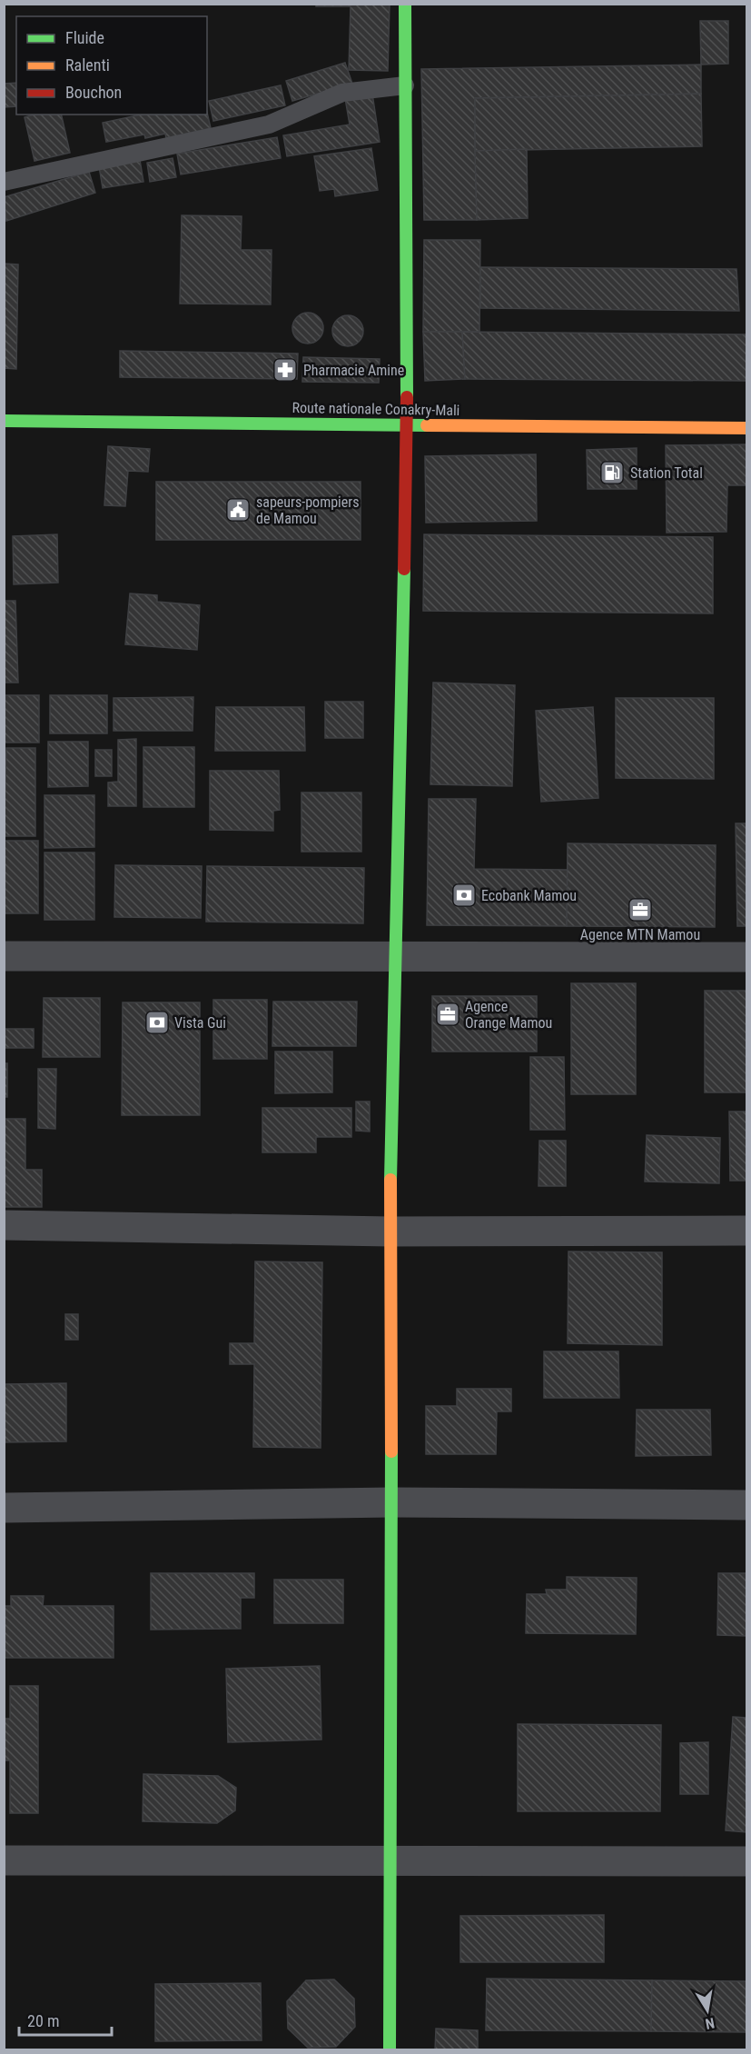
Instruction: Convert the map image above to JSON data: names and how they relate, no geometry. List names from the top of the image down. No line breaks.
{"streets":{"main road":["Route nationale Conakry-Mali"]},"places":{"pharmacy":["Pharmacie Amine"],"fuel station":["Station Total"],"public building":["sapeurs-pompiers de Mamou"],"bank":["Ecobank Mamou","Vista Gui"],"office":["Agence MTN Mamou","Agence Orange Mamou"]},"legend":["Fluide","Ralenti","Bouchon"],"scale_bar":"20 m","north":"bottom"}
